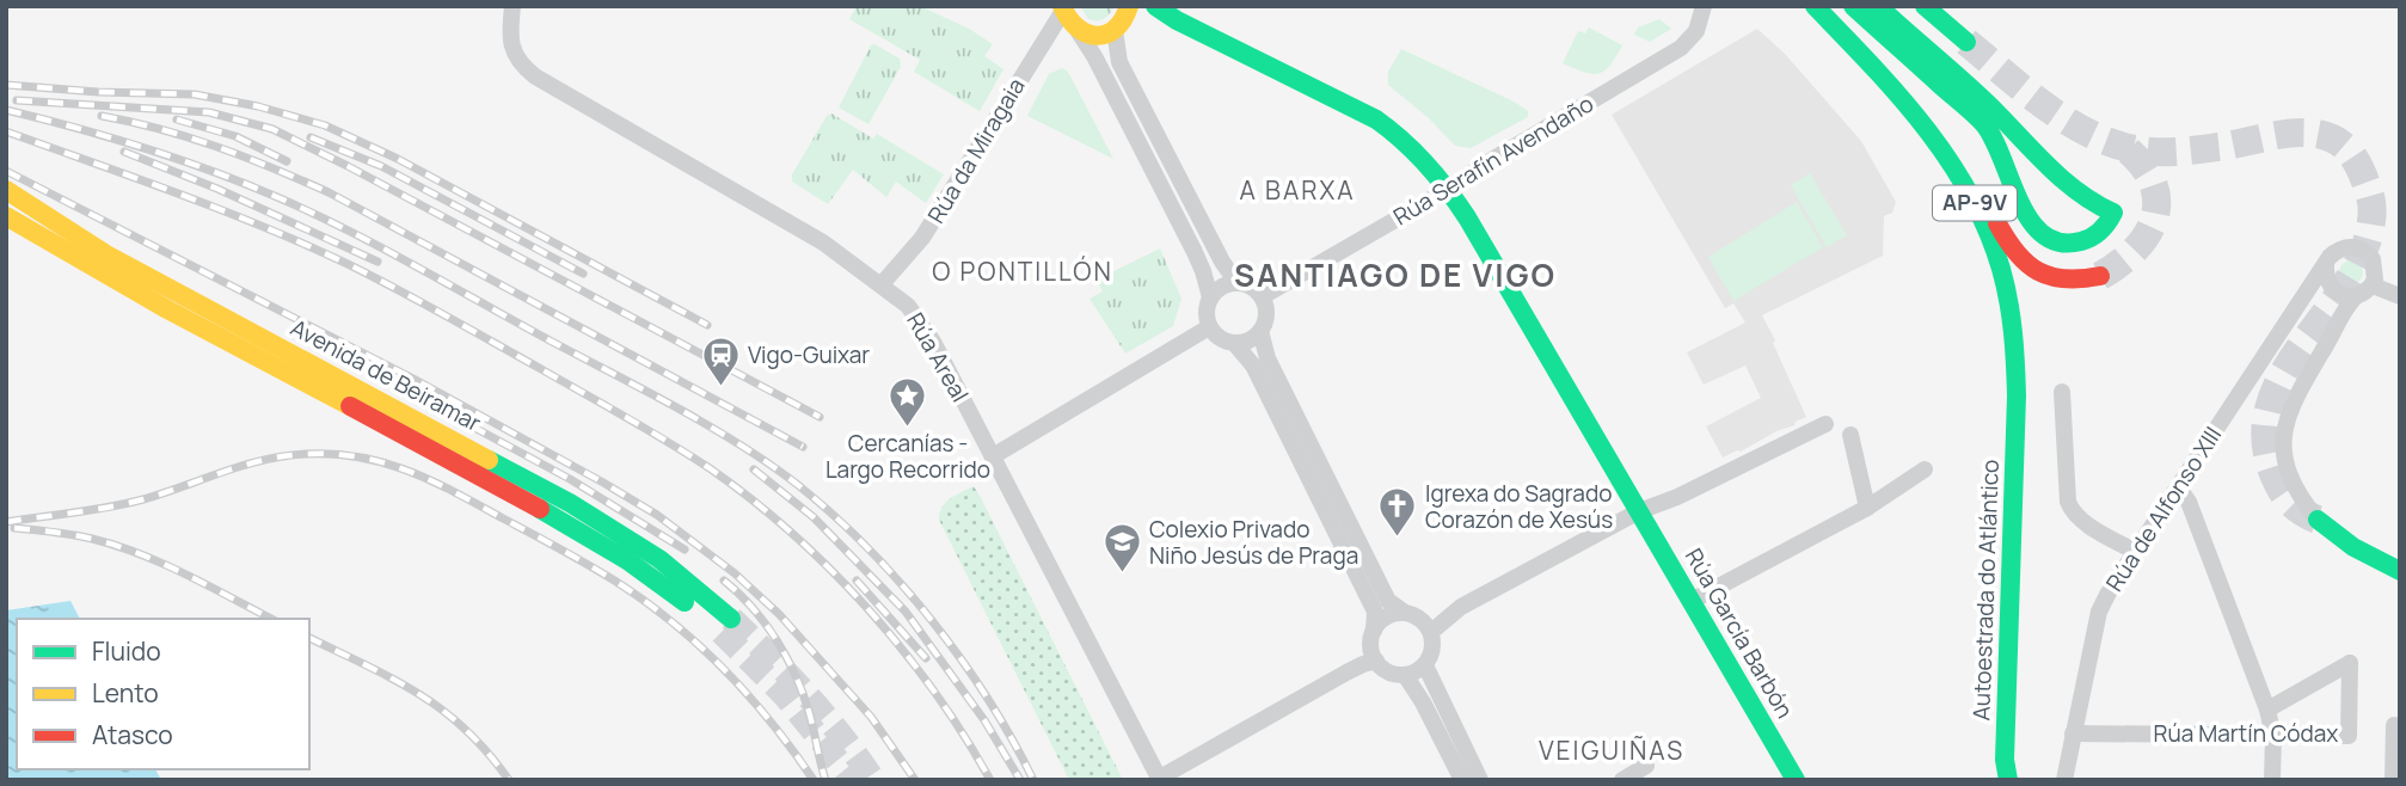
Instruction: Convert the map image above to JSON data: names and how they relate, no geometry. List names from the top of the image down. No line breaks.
{"streets":{"main road":["AP-9V","Avenida de Beiramar","Autoestrada do Atlántico","Rúa García Barbón"],"street":["Rúa da Miragaia","Rúa Serafín Avendaño","Rúa Areal","Rúa de Alfonso XIII","Rúa Martín Códax"]},"crossings":[["Rúa da Miragaia","Rúa Areal"],["Rúa Serafín Avendaño","Rúa García Barbón"],["Rúa de Alfonso XIII","Rúa Martín Códax"]],"districts":["A BARXA","O PONTILLÓN","SANTIAGO DE VIGO","VEIGUIÑAS"],"places":{"station":["Vigo-Guixar"],"place":["Cercanías - Largo Recorrido"],"church":["Igrexa do Sagrado Corazón de Xesús"],"school or university":["Colexio Privado Niño Jesús de Praga"]},"legend":["Fluido","Lento","Atasco"]}
